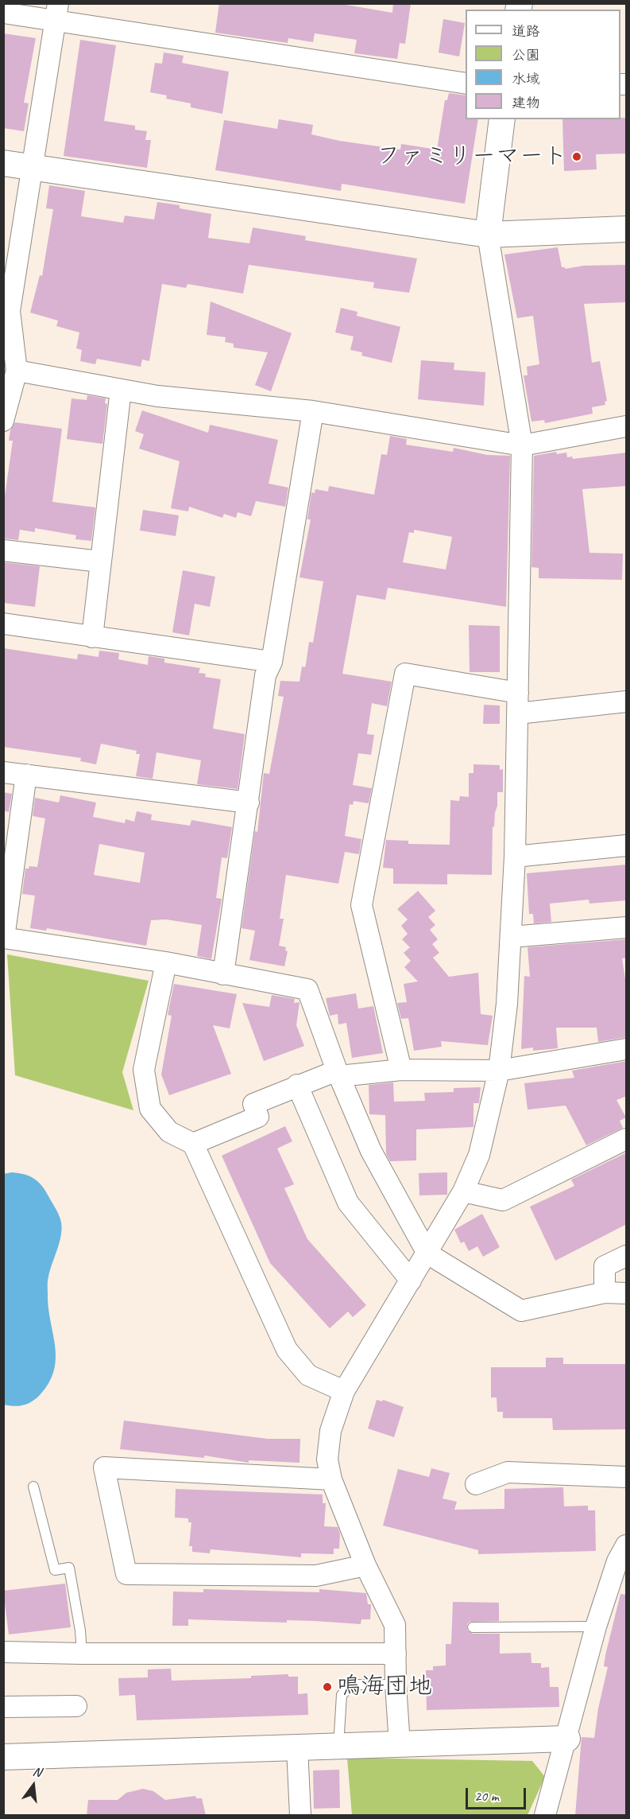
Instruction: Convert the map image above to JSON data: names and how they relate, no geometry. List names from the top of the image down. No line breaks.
{"places":["ファミリーマート","鳴海団地"],"legend":["道路","公園","水域","建物"],"scale_bar":"20 m","north":"top"}
